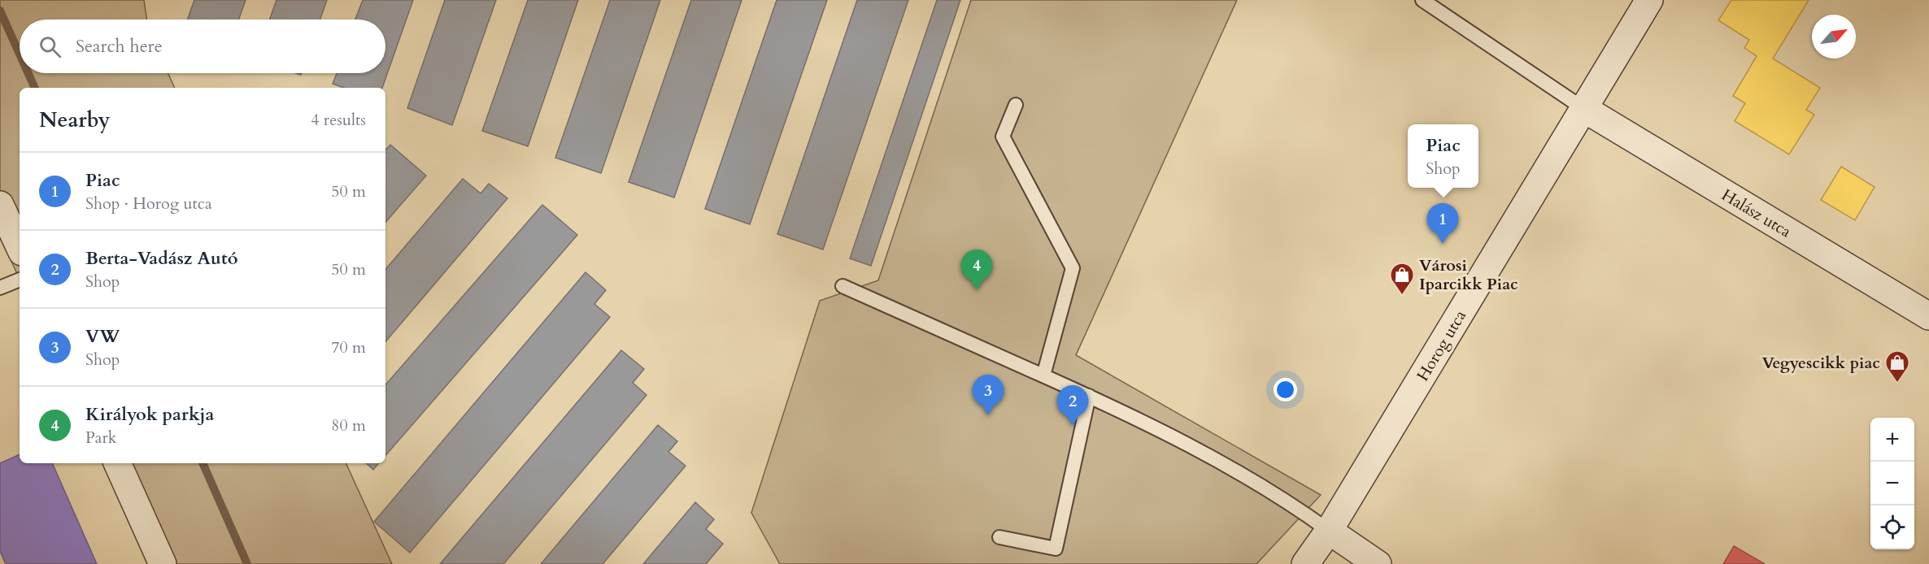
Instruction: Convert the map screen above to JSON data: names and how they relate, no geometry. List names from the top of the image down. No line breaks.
{"streets":{"street":["Halász utca","Horog utca"]},"crossings":[["Halász utca","Horog utca"]],"places":{"shop":["Városi Iparcikk Piac","Vegyescikk piac"]},"north":"top right","page":{"search":"Search here","heading":["Nearby","4 results"],"popup":["Piac","Shop"],"list":[{"mark":"1","name":"Piac","note":"Shop · Horog utca","value":"50 m"},{"mark":"2","name":"Berta-Vadász Autó","note":"Shop","value":"50 m"},{"mark":"3","name":"VW","note":"Shop","value":"70 m"},{"mark":"4","name":"Királyok parkja","note":"Park","value":"80 m"}],"pins":["1","4","3","2"],"map_buttons":["+","−"]}}
